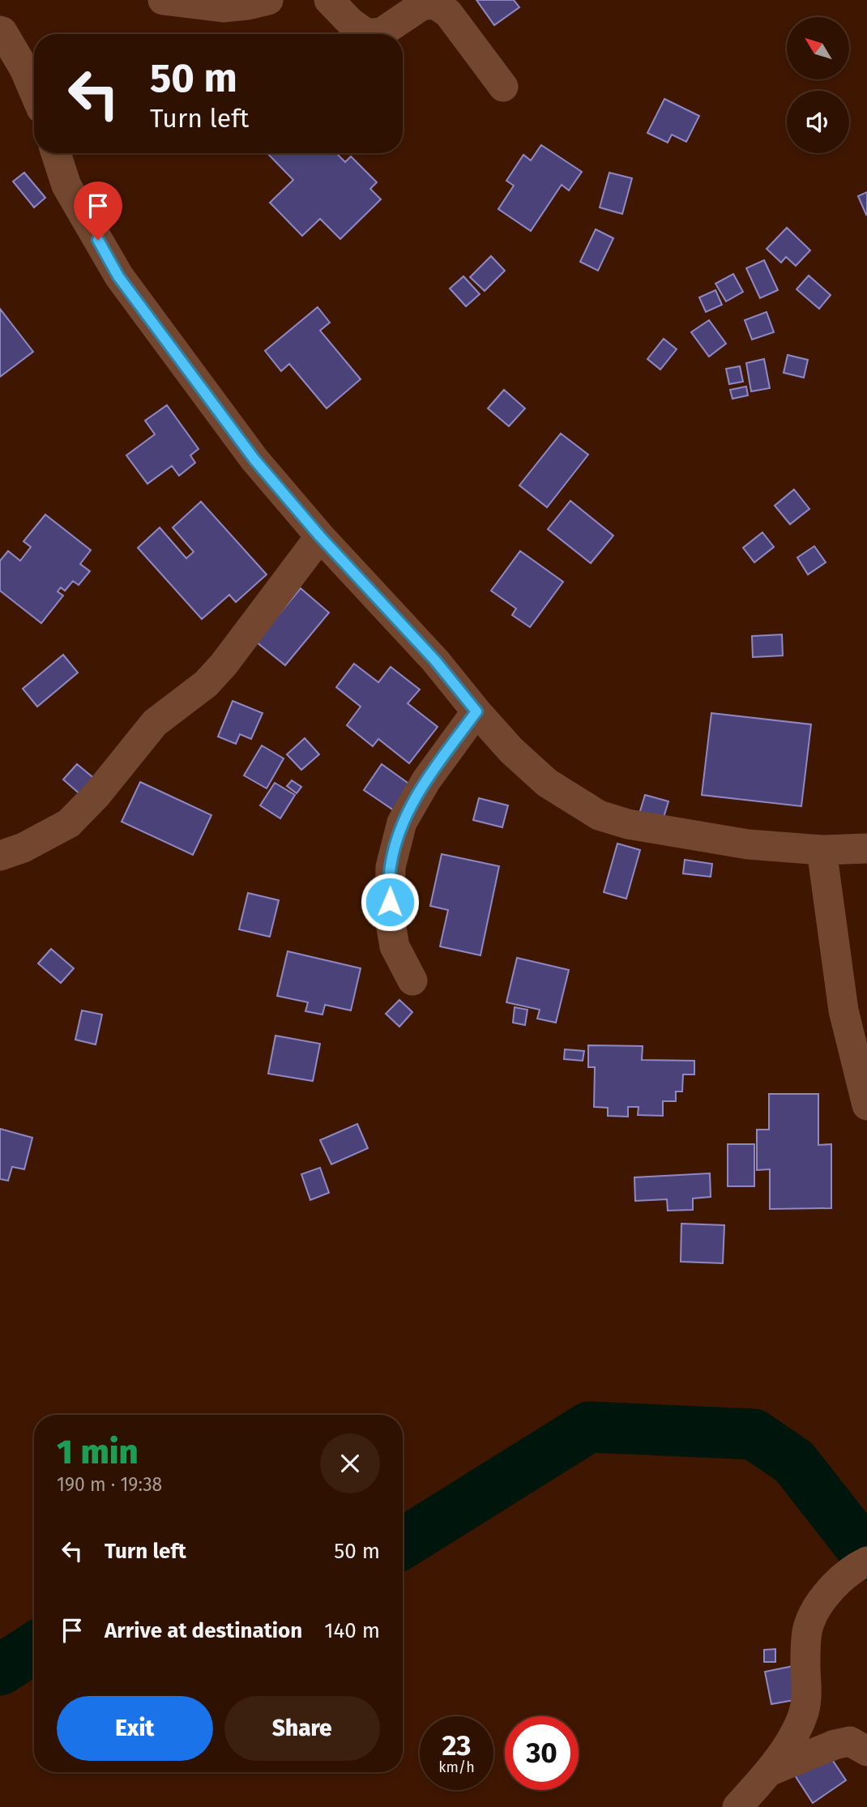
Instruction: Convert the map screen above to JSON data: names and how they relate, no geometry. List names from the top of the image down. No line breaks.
{"north":"top left","page":{"turn":["50 m","Turn left"],"heading":["1 min","190 m · 19:38"],"list":[{"name":"Turn left","value":"50 m"},{"name":"Arrive at destination","value":"140 m"}],"buttons":["Exit","Share"],"speed":"23 km/h","limit":"30"}}
